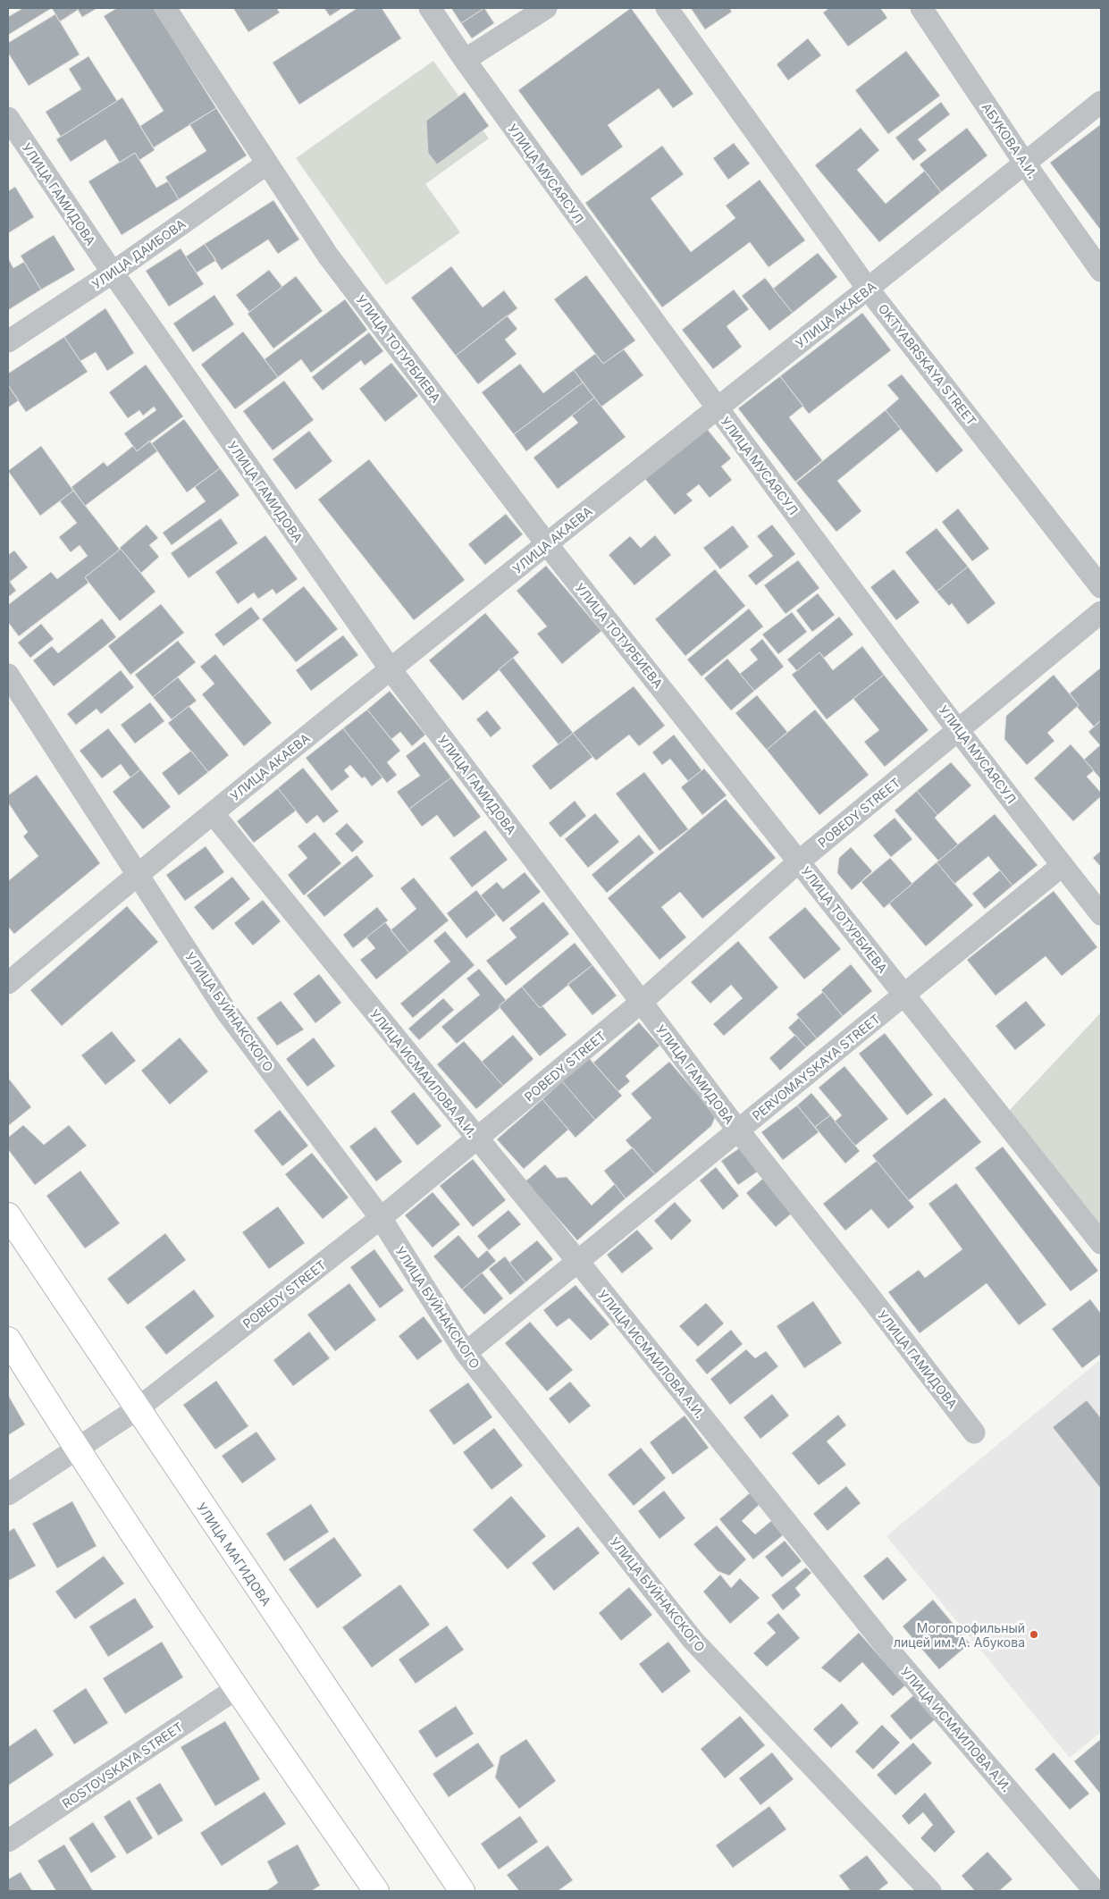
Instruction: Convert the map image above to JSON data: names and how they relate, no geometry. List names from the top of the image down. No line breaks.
{"streets":{"main road":["УЛИЦА МАГИДОВА"],"street":["АБУКОВА А.И.","УЛИЦА МУСАЯСУЛ","УЛИЦА ГАМИДОВА","УЛИЦА ДАИБОВА","УЛИЦА АКАЕВА","УЛИЦА ТОТУРБИЕВА","OKTYABRSKAYA STREET","POBEDY STREET","УЛИЦА БУЙНАКСКОГО","PERVOMAYSKAYA STREET","УЛИЦА ИСМАИЛОВА А.И.","ROSTOVSKAYA STREET"]},"crossings":[["АБУКОВА А.И.","УЛИЦА АКАЕВА"],["УЛИЦА МУСАЯСУЛ","УЛИЦА АКАЕВА"],["УЛИЦА МУСАЯСУЛ","POBEDY STREET"],["УЛИЦА МУСАЯСУЛ","PERVOMAYSKAYA STREET"],["УЛИЦА ГАМИДОВА","УЛИЦА ДАИБОВА"],["УЛИЦА ГАМИДОВА","УЛИЦА АКАЕВА"],["УЛИЦА ГАМИДОВА","POBEDY STREET"],["УЛИЦА ГАМИДОВА","PERVOMAYSKAYA STREET"],["УЛИЦА ДАИБОВА","УЛИЦА ТОТУРБИЕВА"],["УЛИЦА АКАЕВА","УЛИЦА ТОТУРБИЕВА"],["УЛИЦА АКАЕВА","OKTYABRSKAYA STREET"],["УЛИЦА АКАЕВА","УЛИЦА БУЙНАКСКОГО"],["УЛИЦА АКАЕВА","УЛИЦА ИСМАИЛОВА А.И."],["УЛИЦА ТОТУРБИЕВА","POBEDY STREET"],["УЛИЦА ТОТУРБИЕВА","PERVOMAYSKAYA STREET"],["POBEDY STREET","УЛИЦА БУЙНАКСКОГО"],["POBEDY STREET","УЛИЦА ИСМАИЛОВА А.И."],["POBEDY STREET","УЛИЦА МАГИДОВА"],["УЛИЦА БУЙНАКСКОГО","PERVOMAYSKAYA STREET"],["PERVOMAYSKAYA STREET","УЛИЦА ИСМАИЛОВА А.И."]],"places":["Могопрофильный лицей им. А. Абукова"]}
